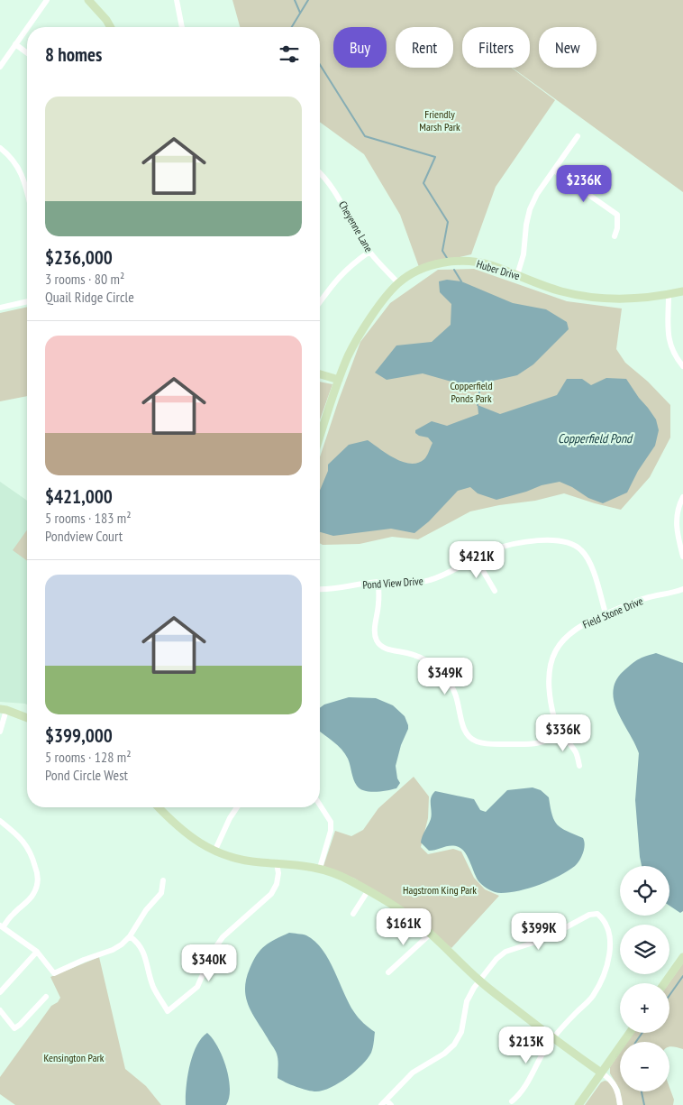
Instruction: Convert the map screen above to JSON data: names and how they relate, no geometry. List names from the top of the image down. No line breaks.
{"streets":{"street":["Cheyenne Lane","Huber Drive","Pond View Drive","Field Stone Drive"]},"crossings":[["Cheyenne Lane","Huber Drive"],["Pond View Drive","Field Stone Drive"]],"water":["Copperfield Pond"],"parks":["Friendly Marsh Park","Copperfield Ponds Park","Hagstrom King Park","Kensington Park"],"page":{"chip":["Buy","Rent","Filters","New"],"heading":"8 homes","list":[{"name":"$236,000","note":"3 rooms · 80 m² · Quail Ridge Circle"},{"name":"$421,000","note":"5 rooms · 183 m² · Pondview Court"},{"name":"$399,000","note":"5 rooms · 128 m² · Pond Circle West"}],"price":["$236K","$421K","$349K","$336K","$161K","$399K","$340K","$213K"],"map_buttons":["+","−"]}}
